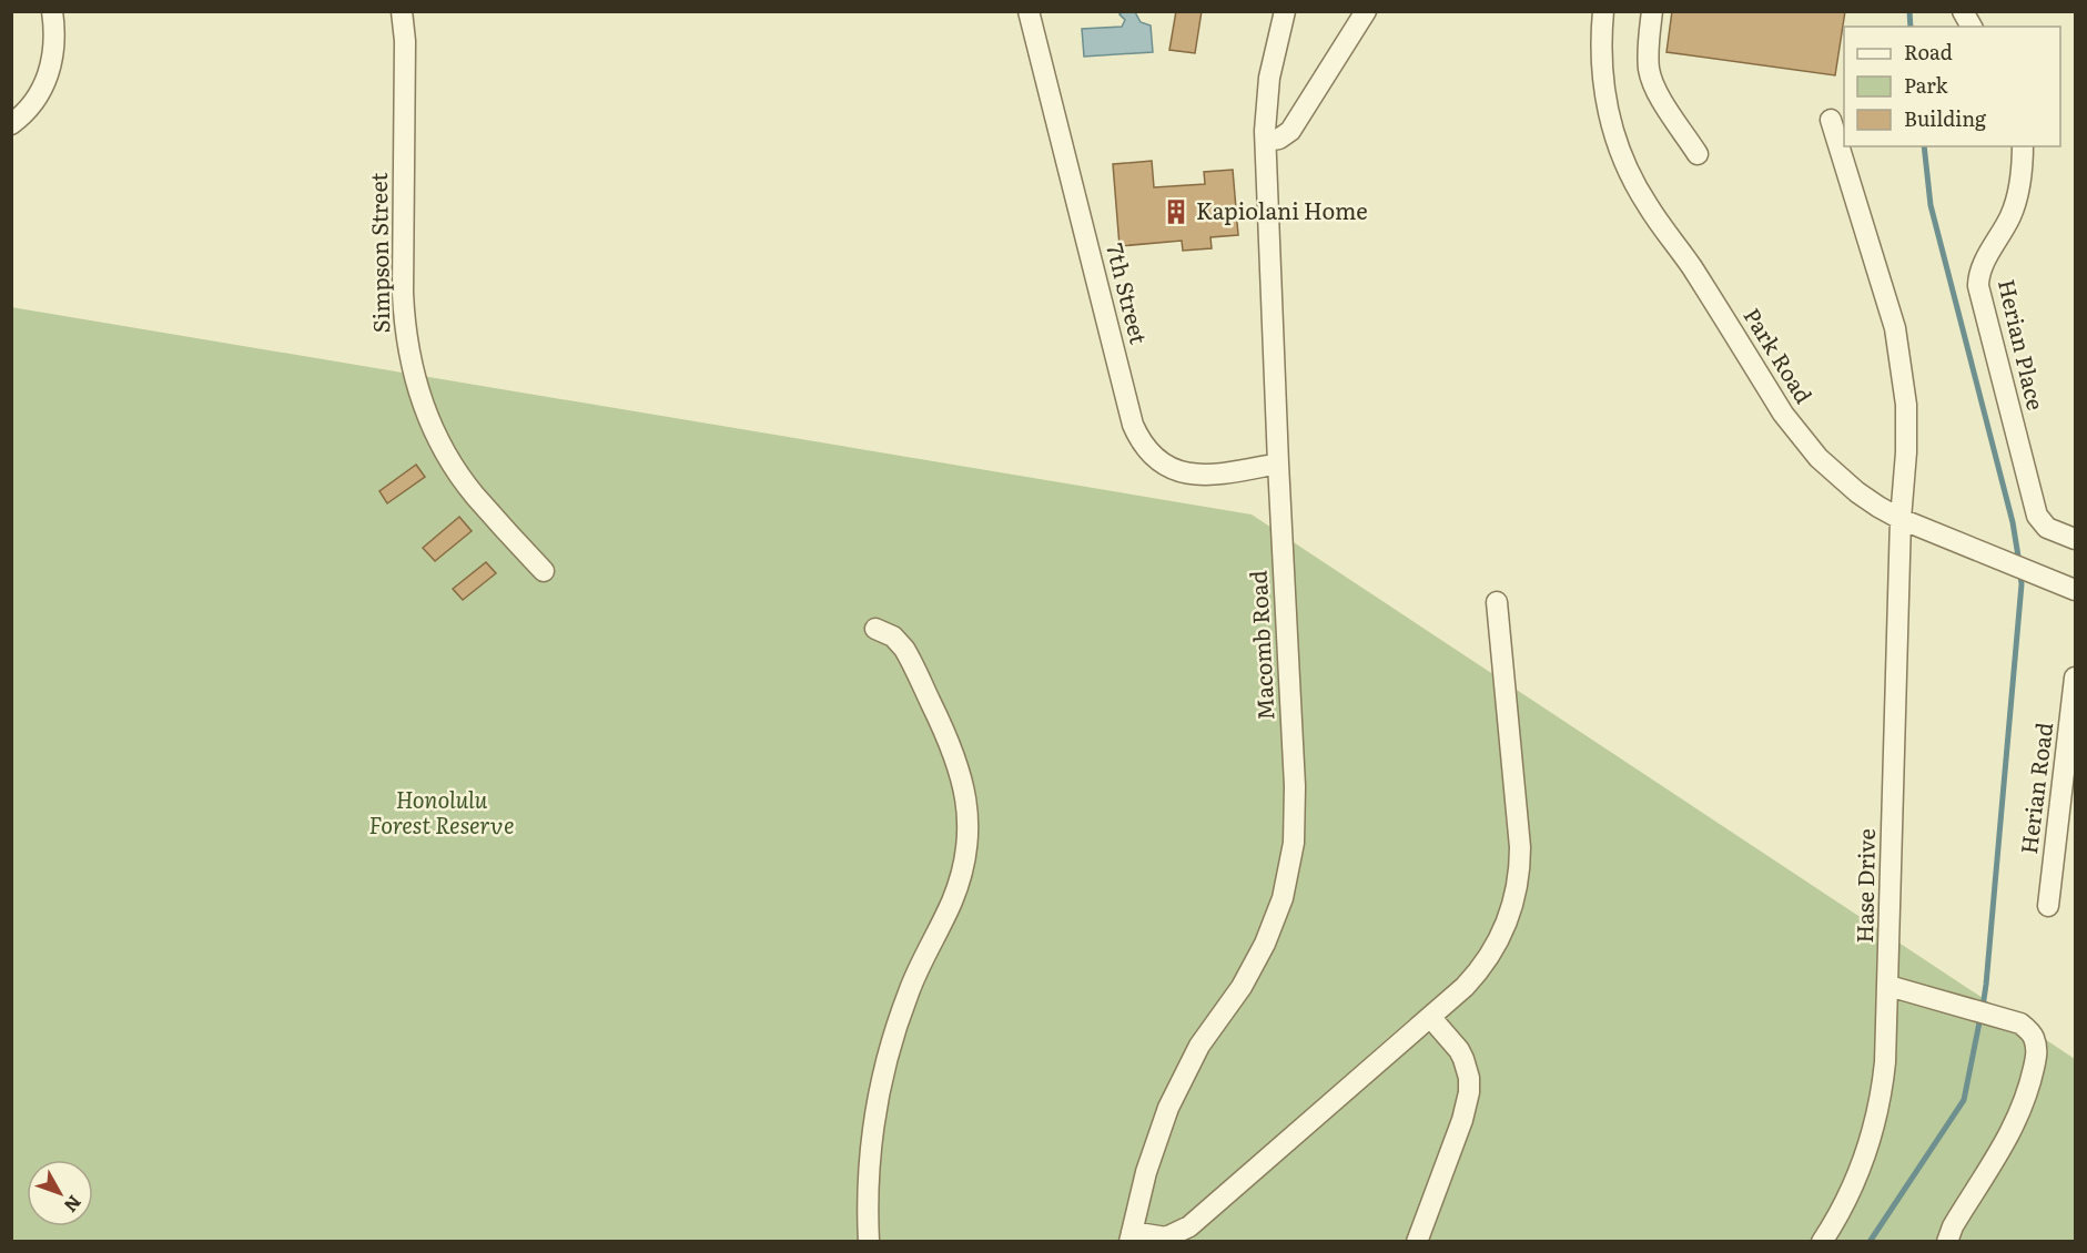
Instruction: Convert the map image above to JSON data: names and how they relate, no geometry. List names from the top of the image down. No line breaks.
{"streets":{"street":["Simpson Street","7th Street","Herian Place","Park Road","Macomb Road","Herian Road","Hase Drive"]},"crossings":[["7th Street","Macomb Road"],["Park Road","Hase Drive"]],"parks":["Honolulu Forest Reserve"],"places":{"building":["Kapiolani Home"]},"legend":["Road","Park","Building"],"north":"bottom right"}
